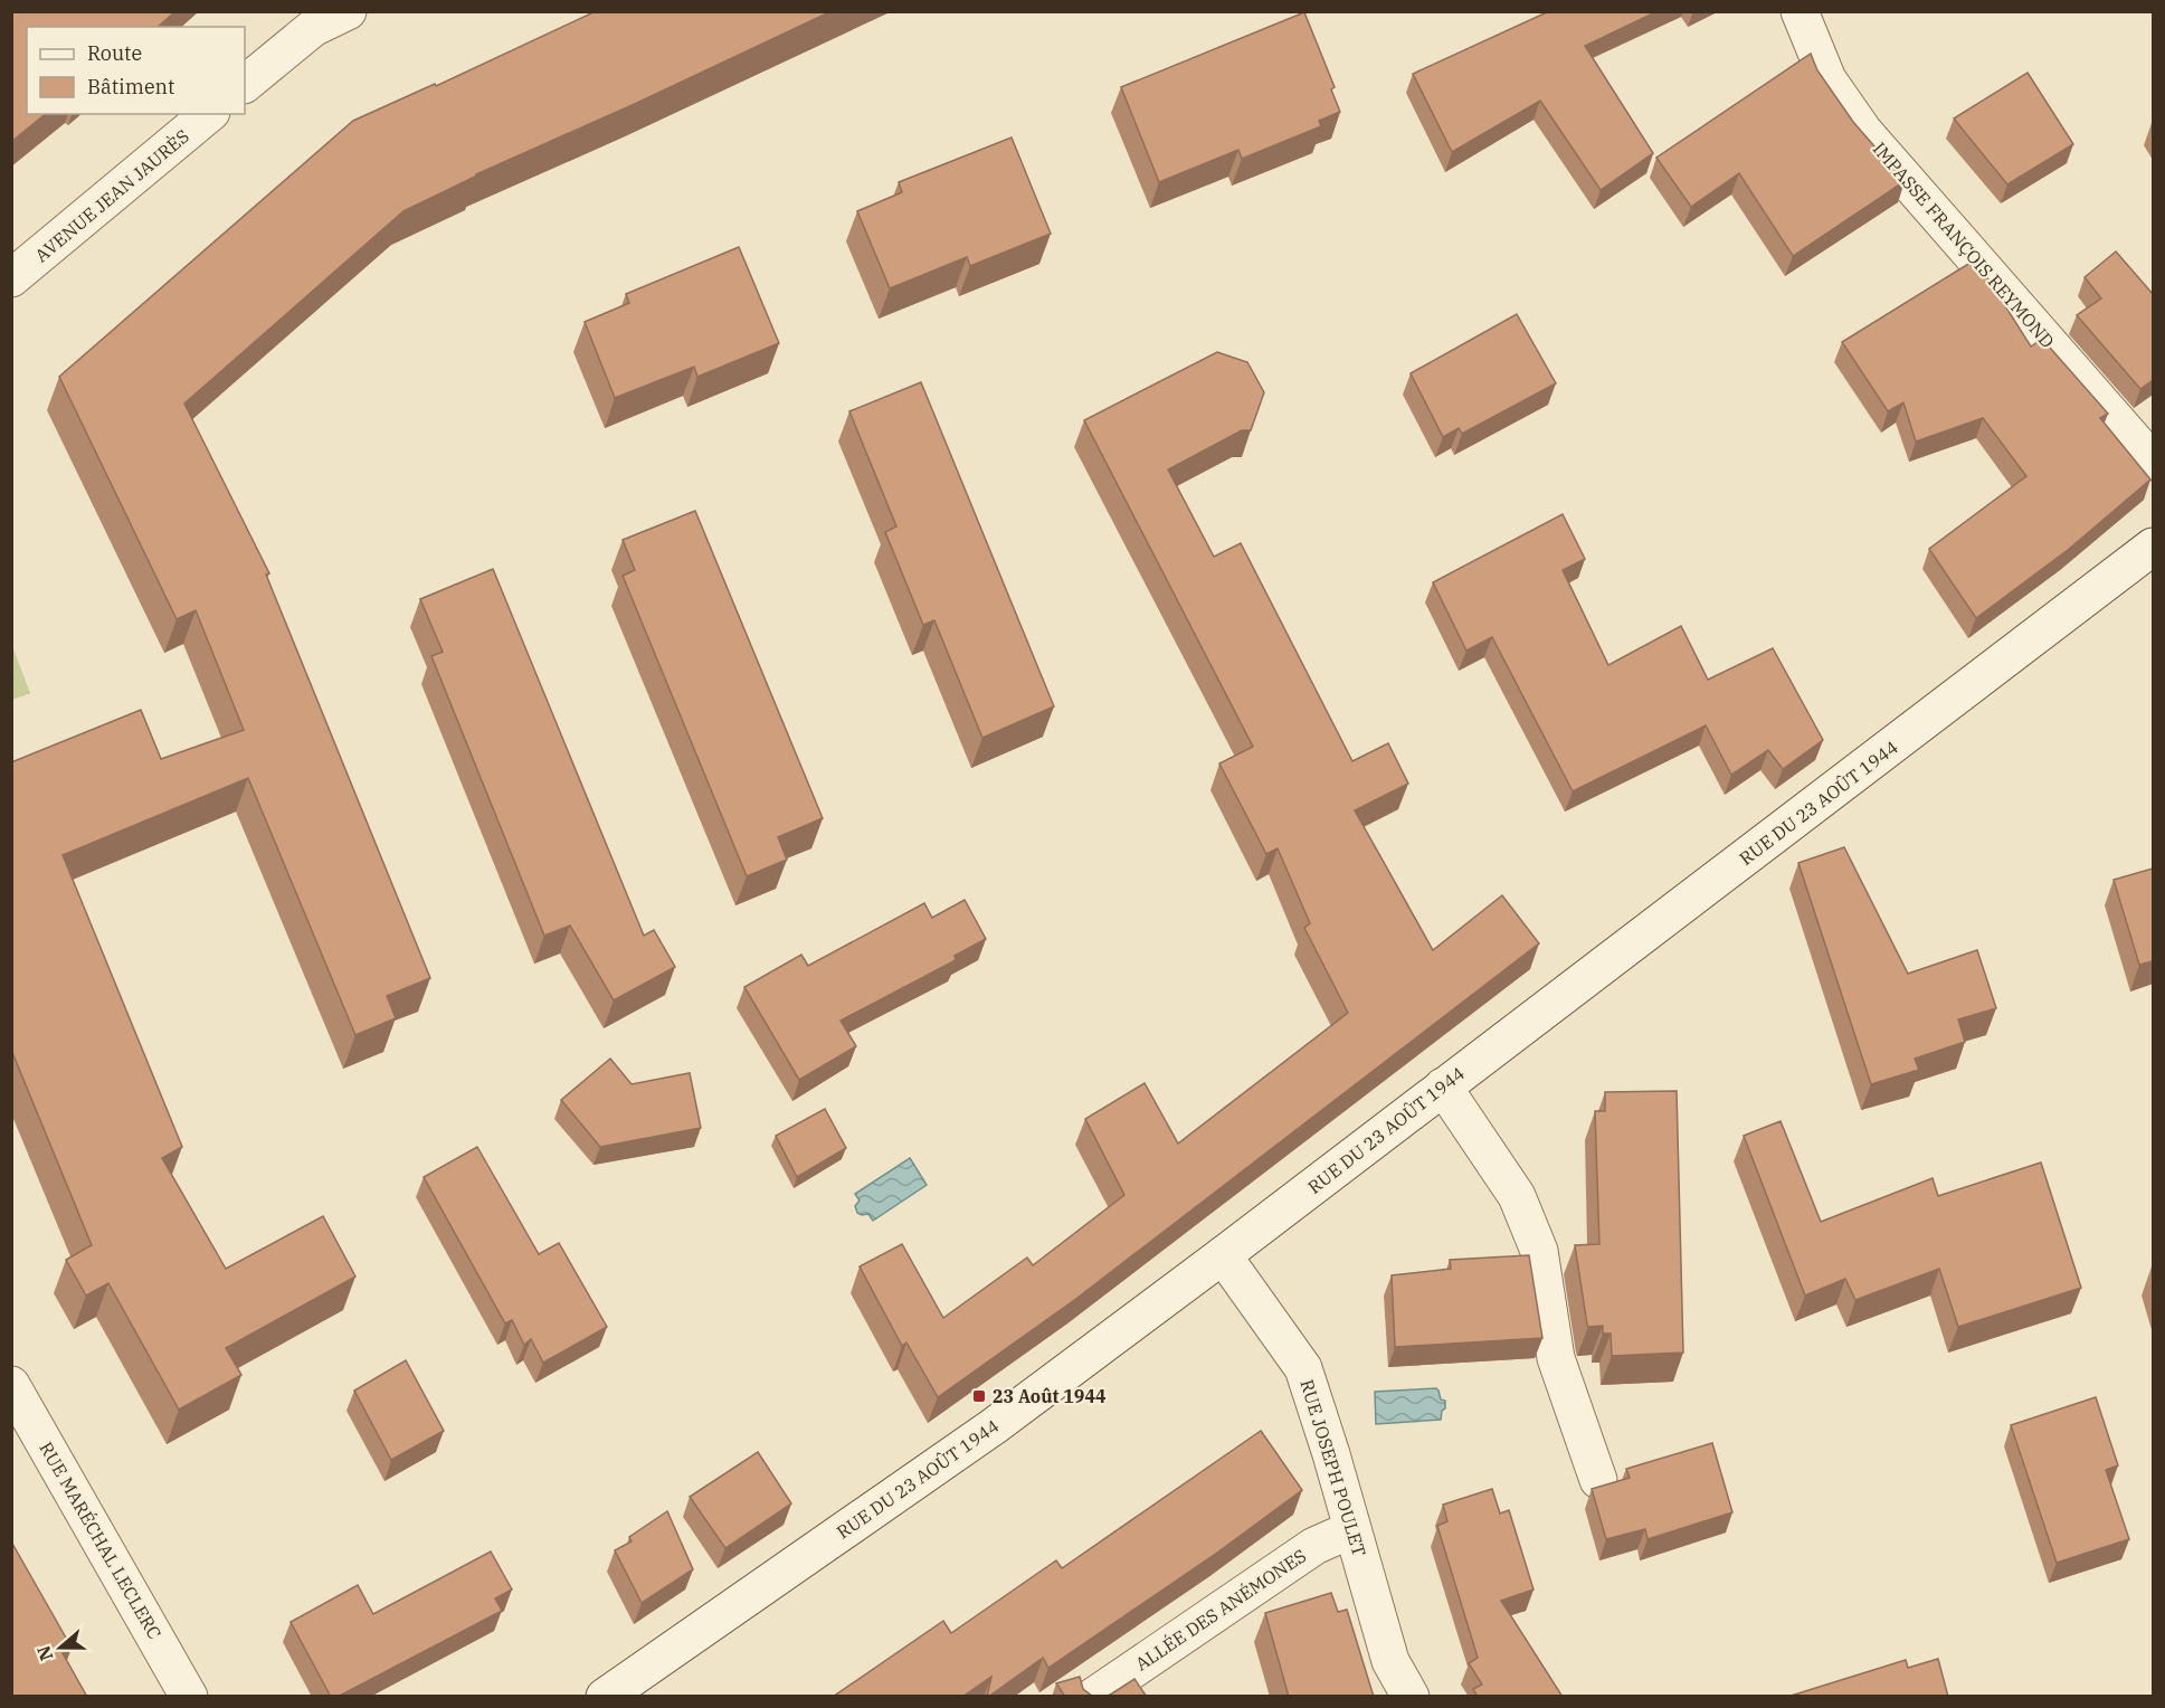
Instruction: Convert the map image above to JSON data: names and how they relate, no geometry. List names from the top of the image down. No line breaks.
{"streets":{"street":["AVENUE JEAN JAURÈS","IMPASSE FRANÇOIS REYMOND","RUE DU 23 AOÛT 1944","RUE JOSEPH POULET","RUE MARÉCHAL LECLERC","ALLÉE DES ANÉMONES"]},"crossings":[["RUE DU 23 AOÛT 1944","RUE JOSEPH POULET"],["RUE JOSEPH POULET","ALLÉE DES ANÉMONES"]],"places":{"transit":["23 Août 1944"]},"legend":["Route","Bâtiment"],"north":"left"}
